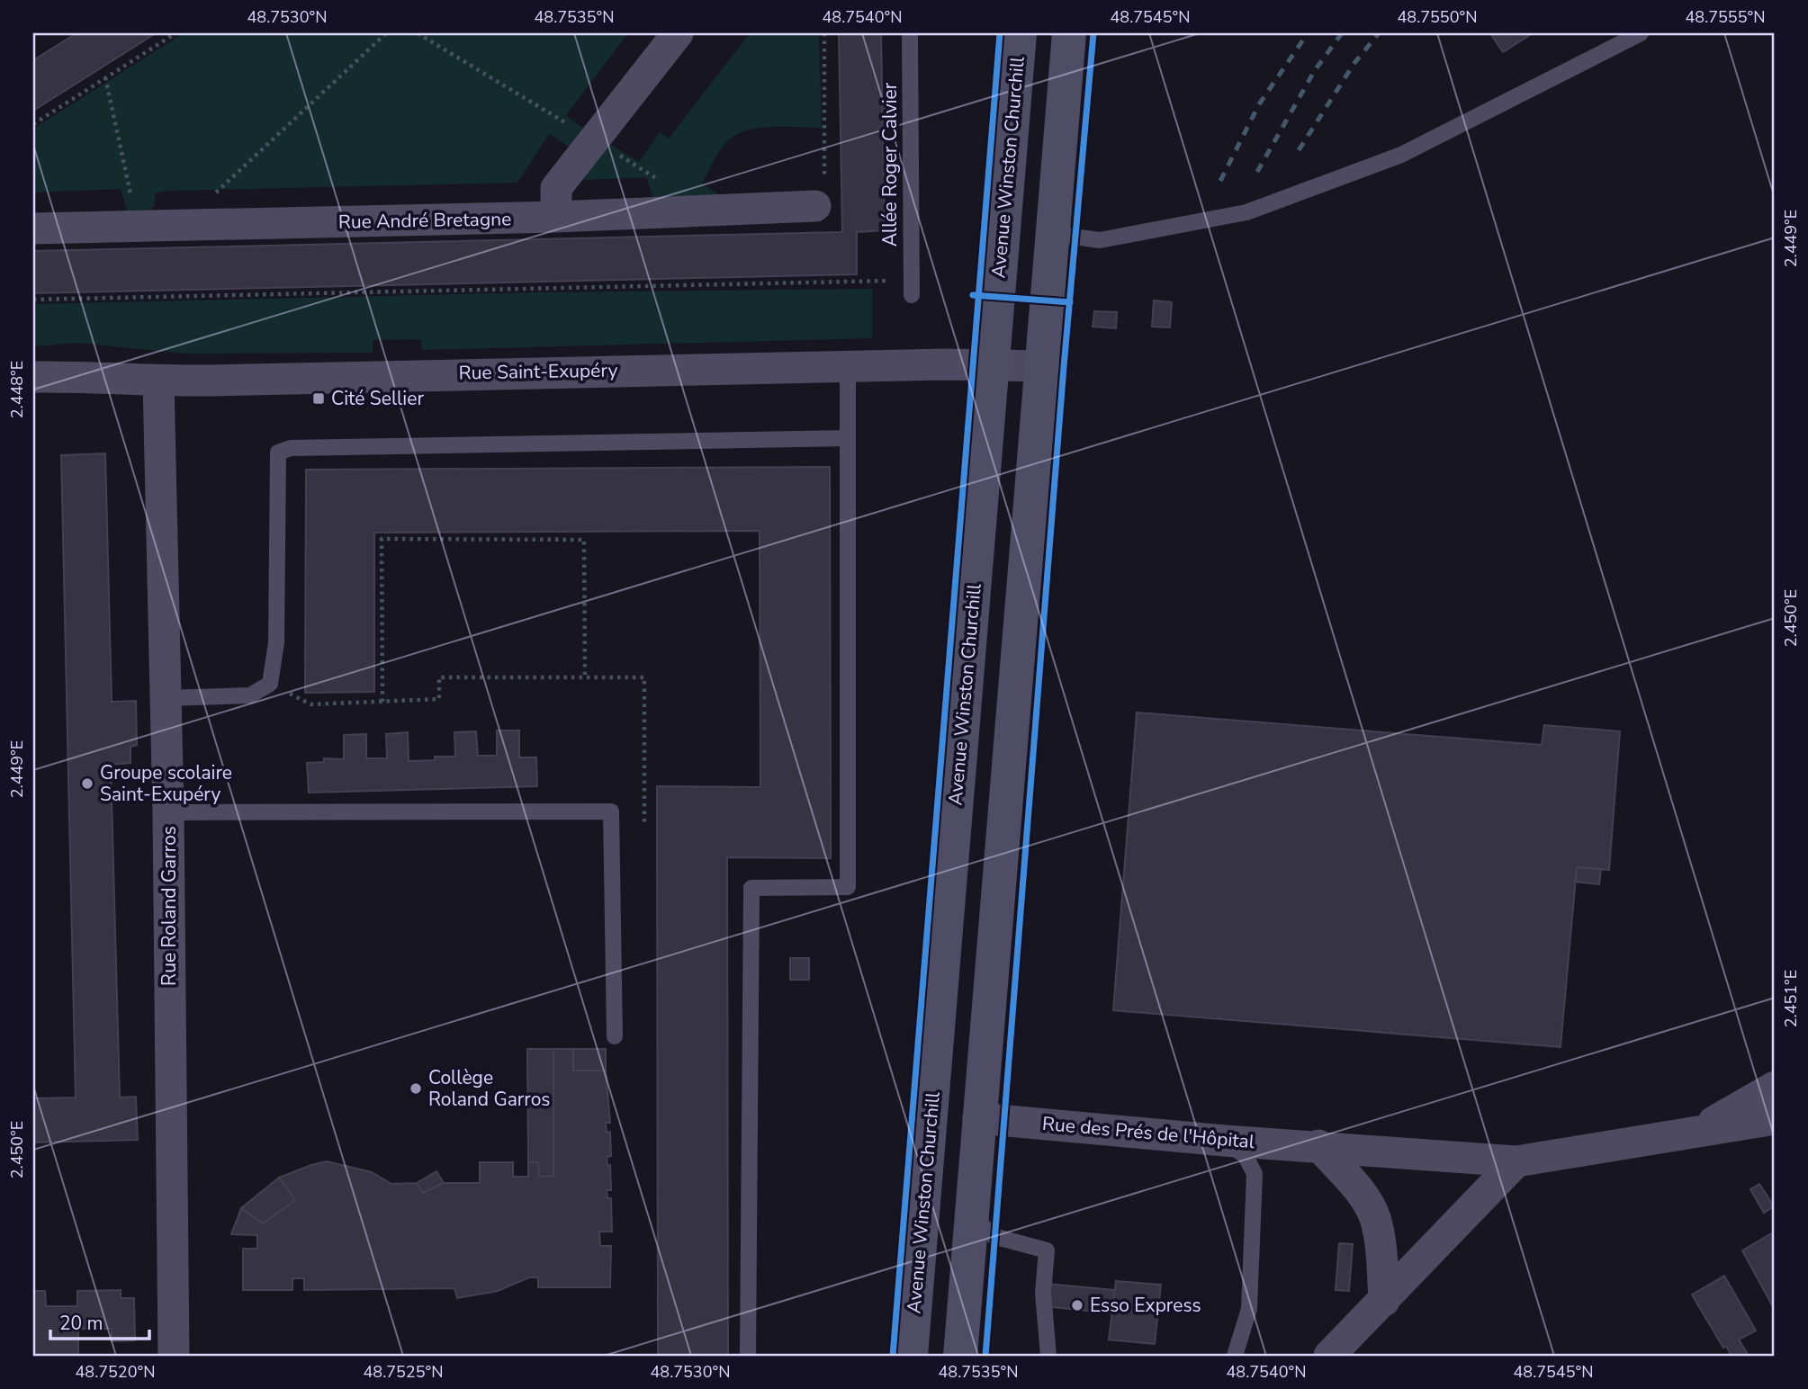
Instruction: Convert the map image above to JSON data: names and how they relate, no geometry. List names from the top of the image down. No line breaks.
{"streets":{"main road":["Avenue Winston Churchill"],"street":["Rue André Bretagne","Rue Saint-Exupéry","Rue Roland Garros","Rue des Prés de l'Hôpital"],"lane":["Allée Roger Calvier"]},"crossings":[["Avenue Winston Churchill","Rue Saint-Exupéry"],["Rue Saint-Exupéry","Rue Roland Garros"]],"places":{"transit":["Cité Sellier"],"other":["Groupe scolaire Saint-Exupéry","Collège Roland Garros","Esso Express"]},"scale_bar":"20 m","coordinates":["48.7530°N","48.7535°N","48.7540°N","48.7545°N","48.7550°N","48.7555°N","2.449°E","2.448°E","2.450°E","2.451°E","48.7520°N","48.7525°N"]}
